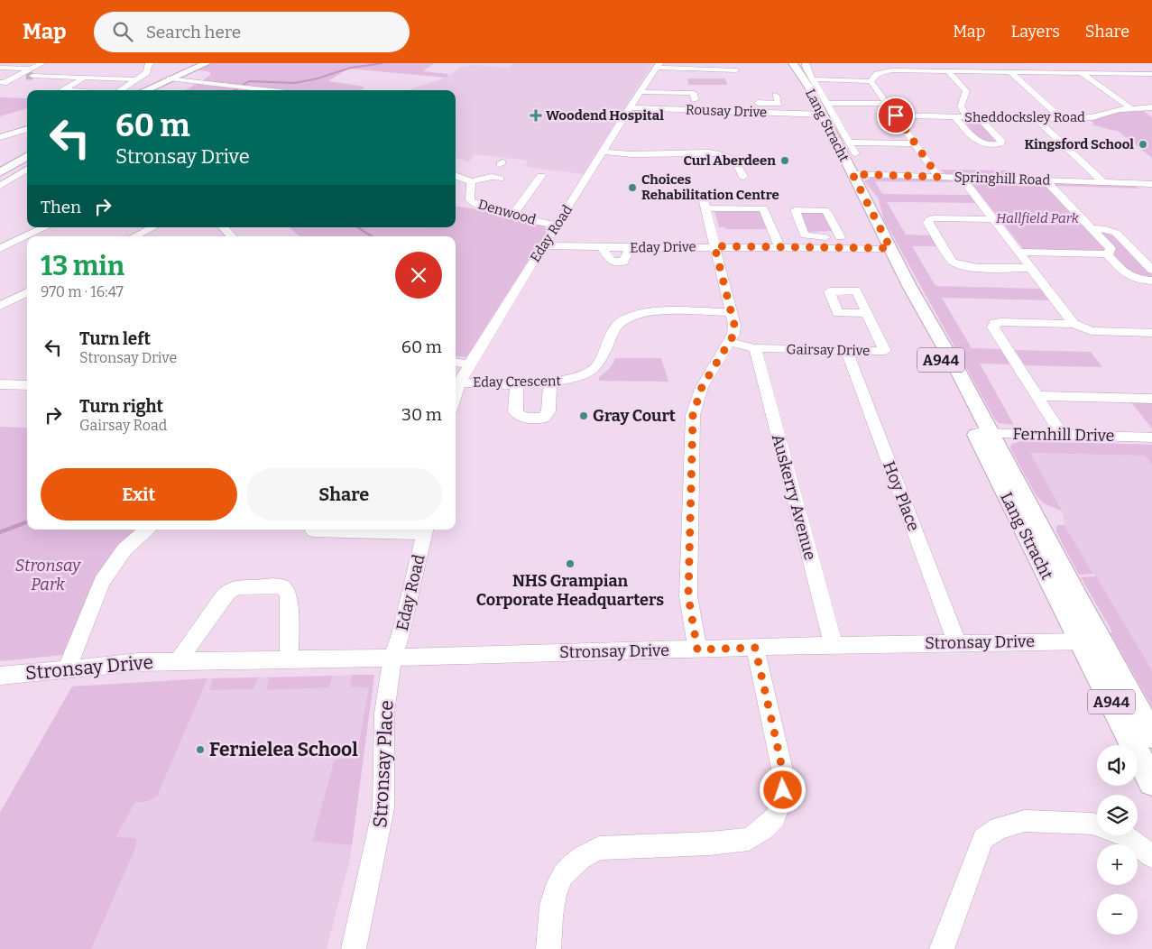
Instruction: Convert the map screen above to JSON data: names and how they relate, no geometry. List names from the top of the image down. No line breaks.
{"streets":{"main road":["Lang Stracht","A944"],"street":["Rousay Drive","Sheddocksley Road","Springhill Road","Denwood","Eday Road","Eday Drive","Gairsay Drive","Eday Crescent","Fernhill Drive","Hoy Place","Auskerry Avenue","Stronsay Drive","Stronsay Place"]},"crossings":[["Rousay Drive","Lang Stracht"],["Rousay Drive","Eday Road"],["Lang Stracht","Springhill Road"],["Lang Stracht","Eday Drive"],["Lang Stracht","Fernhill Drive"],["Lang Stracht","Stronsay Drive"],["Denwood","Eday Road"],["Eday Road","Eday Drive"],["Eday Road","Eday Crescent"],["Eday Road","Stronsay Drive"],["Eday Road","Stronsay Place"],["Gairsay Drive","Hoy Place"],["Gairsay Drive","Auskerry Avenue"],["Hoy Place","Stronsay Drive"],["Auskerry Avenue","Stronsay Drive"],["Stronsay Drive","Stronsay Place"]],"parks":["Hallfield Park","Stronsay Park"],"places":{"health":["Woodend Hospital"],"other":["Kingsford School","Curl Aberdeen","Choices Rehabilitation Centre","Gray Court","NHS Grampian Corporate Headquarters","Fernielea School"]},"page":{"header":"Map","search":"Search here","nav":["Map","Layers","Share"],"turn":["60 m","Stronsay Drive"],"then":"Then","heading":["13 min","970 m · 16:47"],"list":[{"name":"Turn left","note":"Stronsay Drive","value":"60 m"},{"name":"Turn right","note":"Gairsay Road","value":"30 m"}],"buttons":["Exit","Share"],"map_buttons":["+","−"]}}
